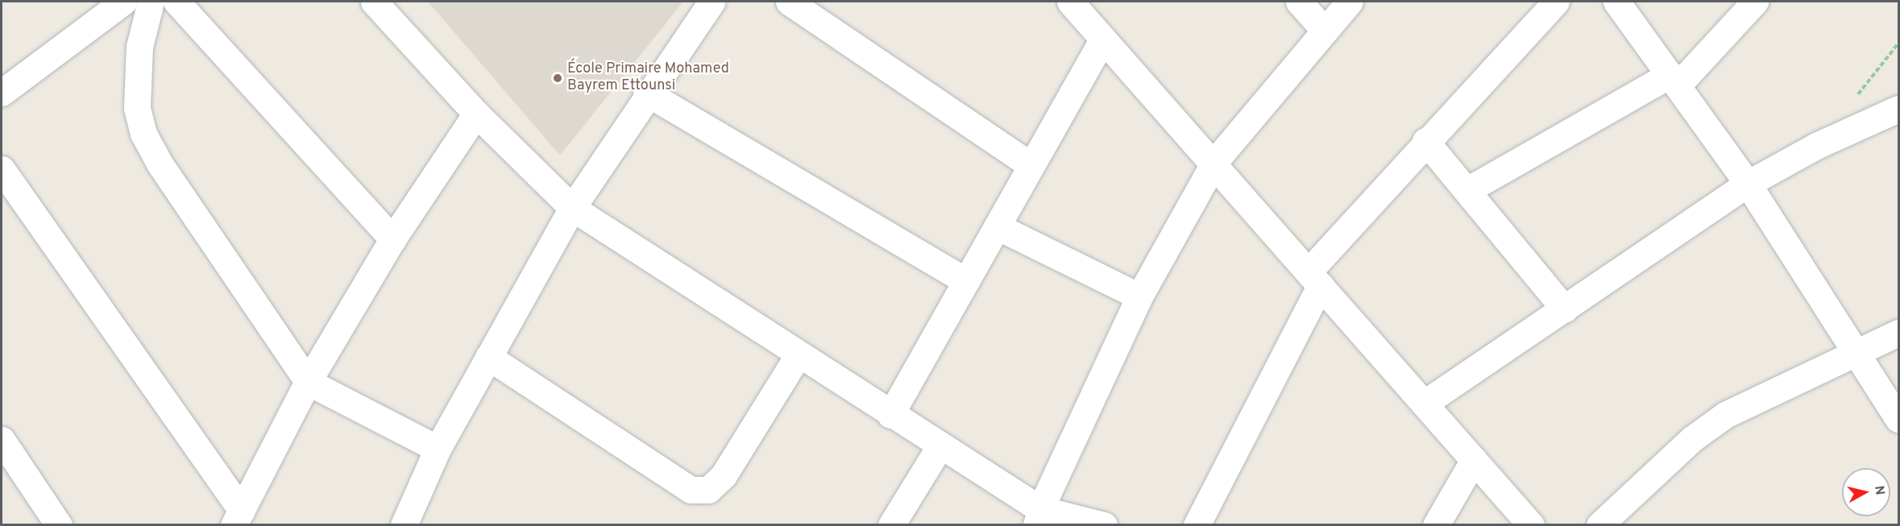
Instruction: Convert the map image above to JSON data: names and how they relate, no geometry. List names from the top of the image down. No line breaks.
{"places":["École Primaire Mohamed Bayrem Ettounsi"],"north":"right"}
